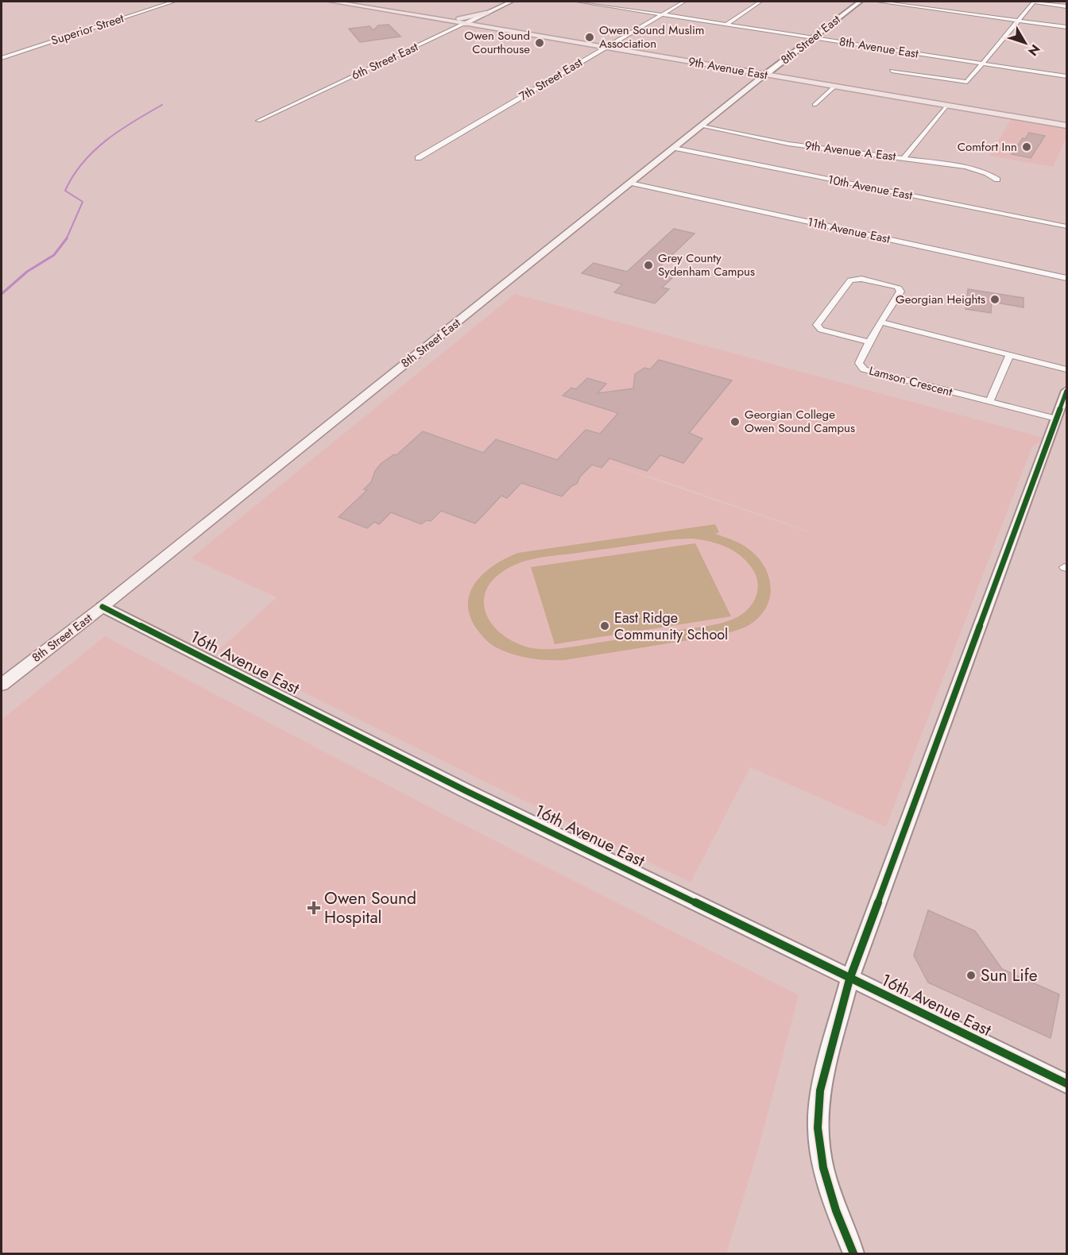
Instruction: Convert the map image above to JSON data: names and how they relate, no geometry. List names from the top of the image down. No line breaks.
{"streets":{"highway":["9th Avenue East"],"main road":["8th Street East","6th Street East"],"street":["Superior Street","8th Avenue East","7th Street East","9th Avenue A East","10th Avenue East","11th Avenue East","Lamson Crescent","16th Avenue East"]},"crossings":[["8th Street East","8th Avenue East"],["8th Street East","9th Avenue East"],["8th Street East","9th Avenue A East"],["8th Street East","10th Avenue East"],["8th Street East","11th Avenue East"],["8th Street East","16th Avenue East"],["8th Avenue East","7th Street East"],["6th Street East","9th Avenue East"],["9th Avenue East","7th Street East"]],"places":{"other":["Owen Sound Muslim Association","Owen Sound Courthouse","Comfort Inn","Grey County Sydenham Campus","Georgian Heights","Georgian College Owen Sound Campus","East Ridge Community School","Sun Life"],"health":["Owen Sound Hospital"]},"north":"bottom right"}
